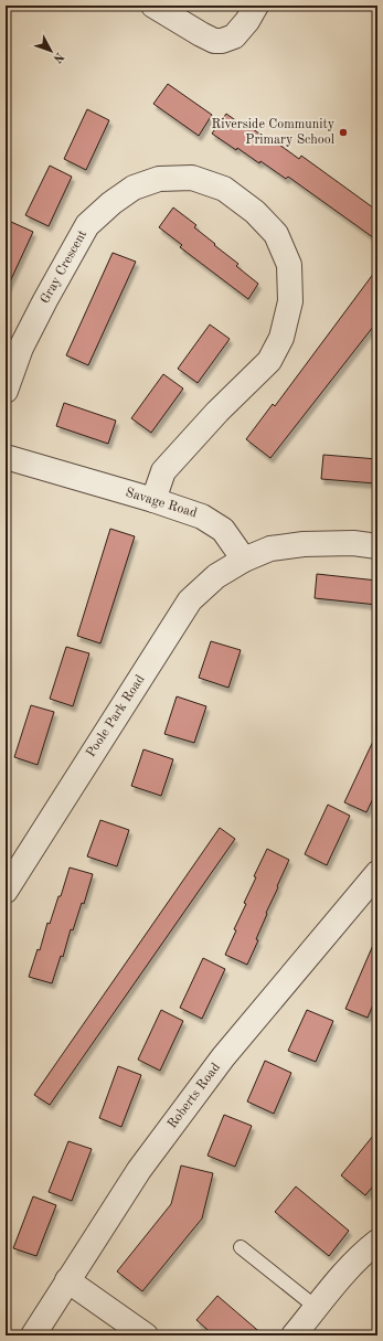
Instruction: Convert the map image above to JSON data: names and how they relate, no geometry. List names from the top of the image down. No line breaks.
{"streets":{"street":["Gray Crescent","Savage Road","Poole Park Road","Roberts Road"]},"crossings":[["Gray Crescent","Savage Road"],["Savage Road","Poole Park Road"]],"places":["Riverside Community Primary School"],"north":"bottom right"}
